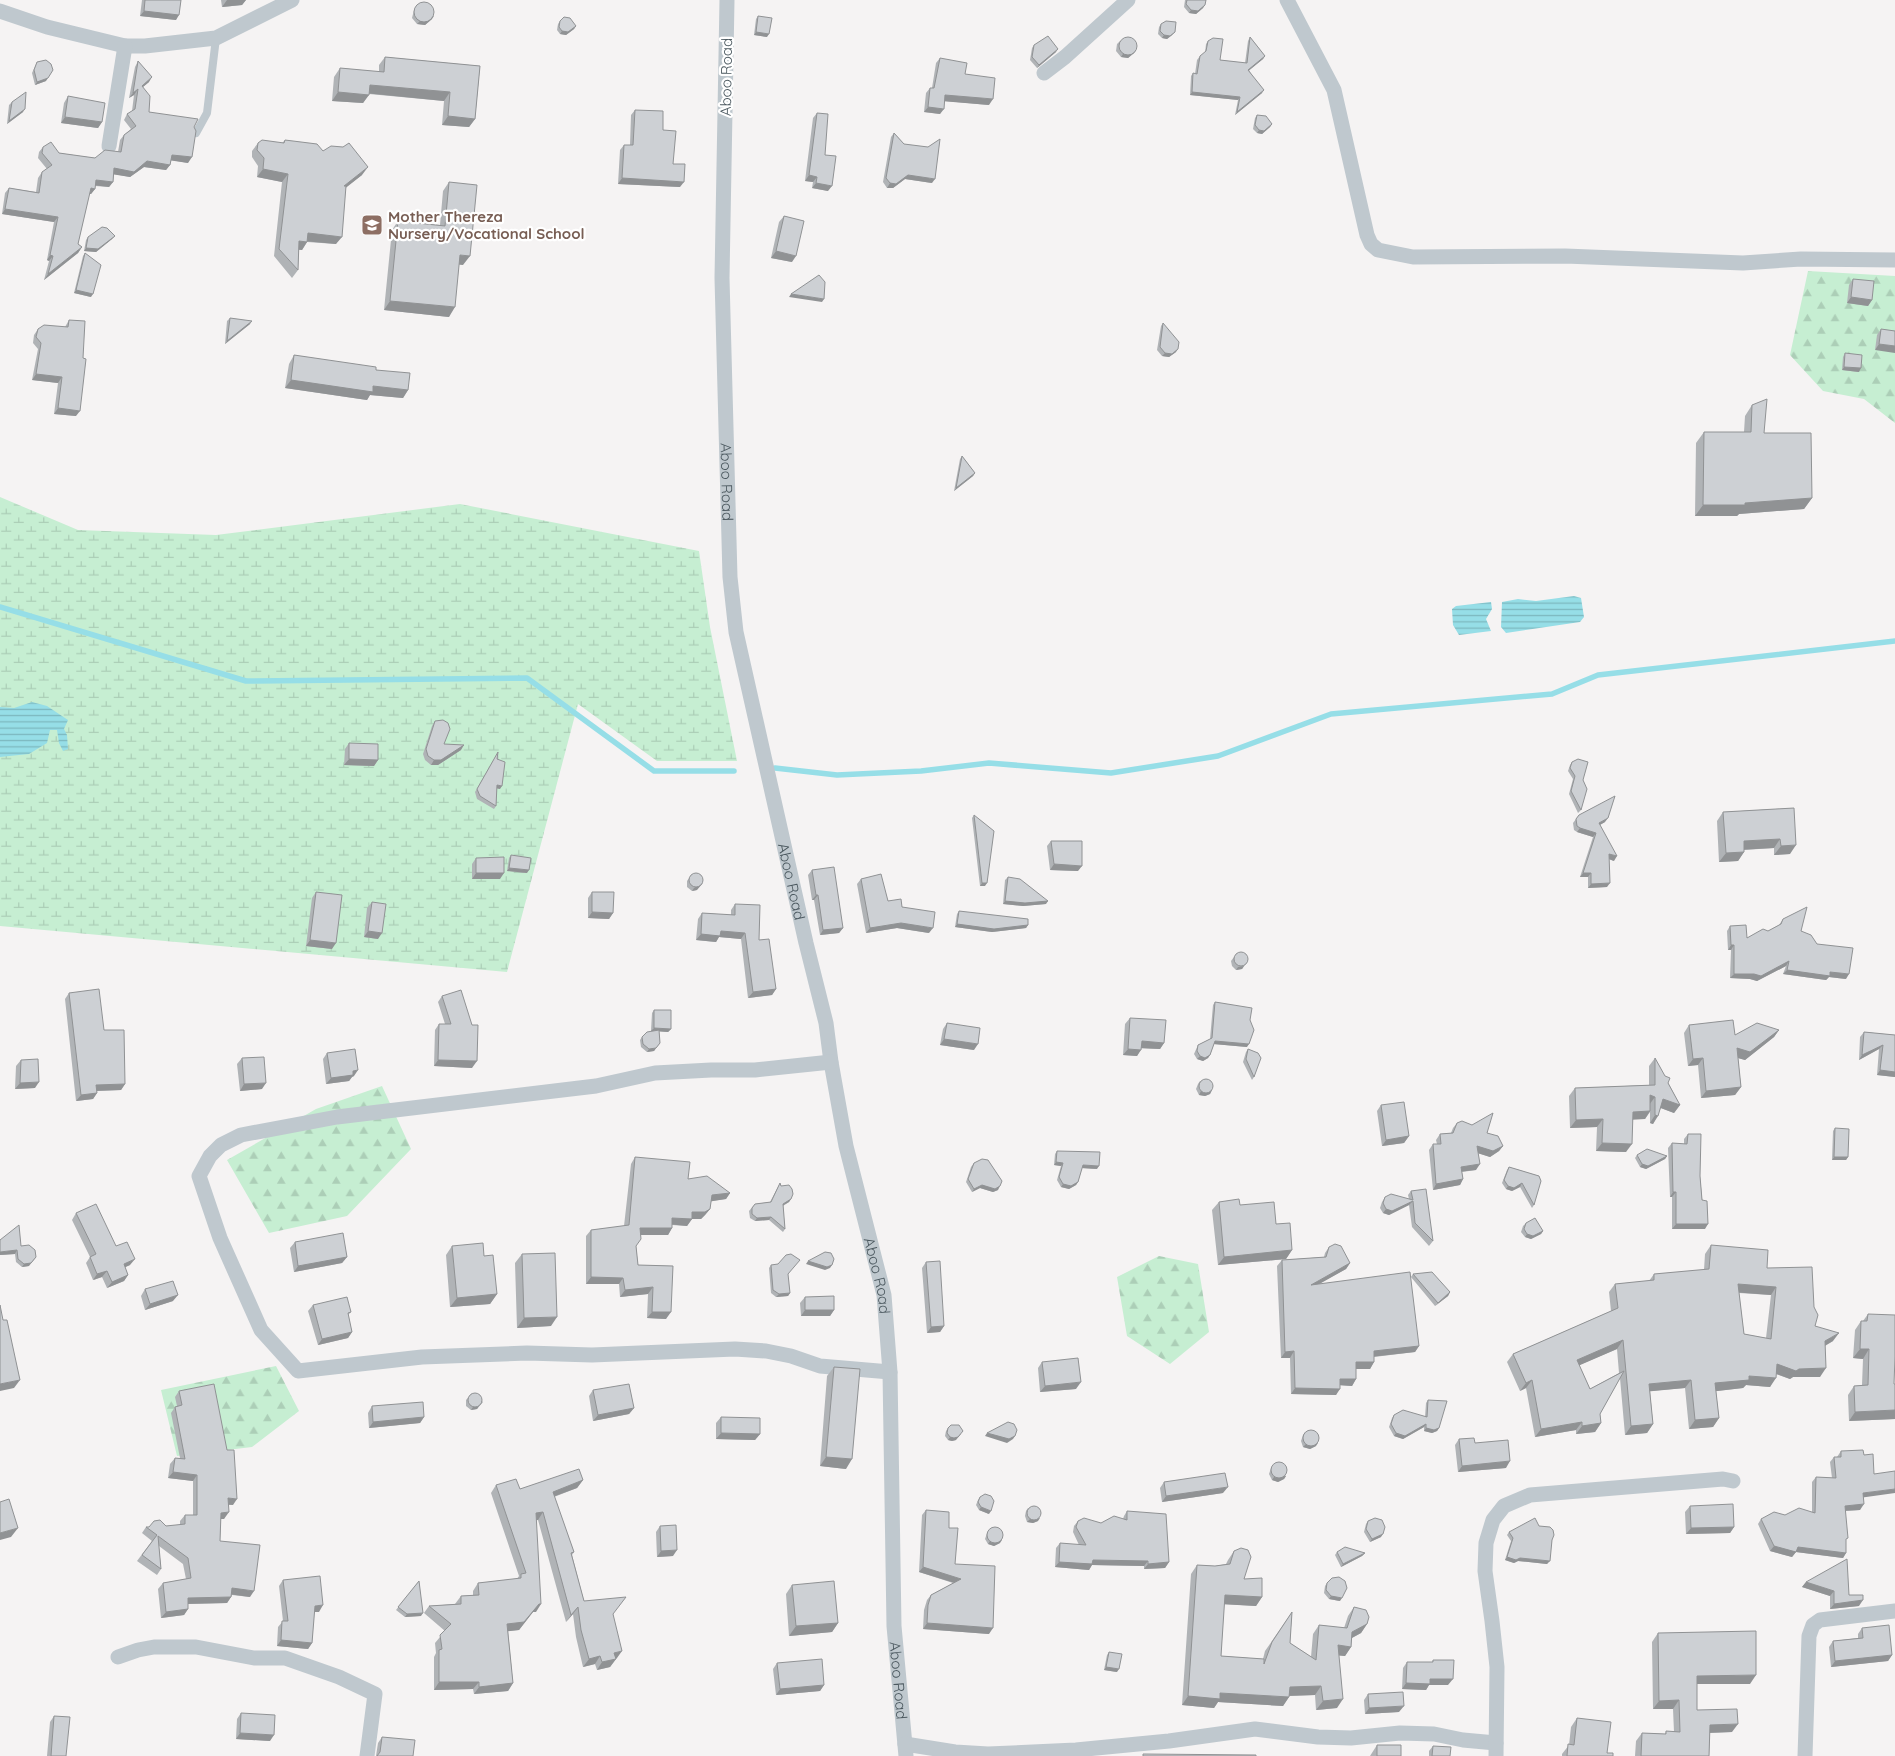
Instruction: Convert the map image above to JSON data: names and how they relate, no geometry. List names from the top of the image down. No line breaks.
{"streets":{"street":["Aboo Road"]},"places":{"school or university":["Mother Thereza Nursery/Vocational School"]}}
